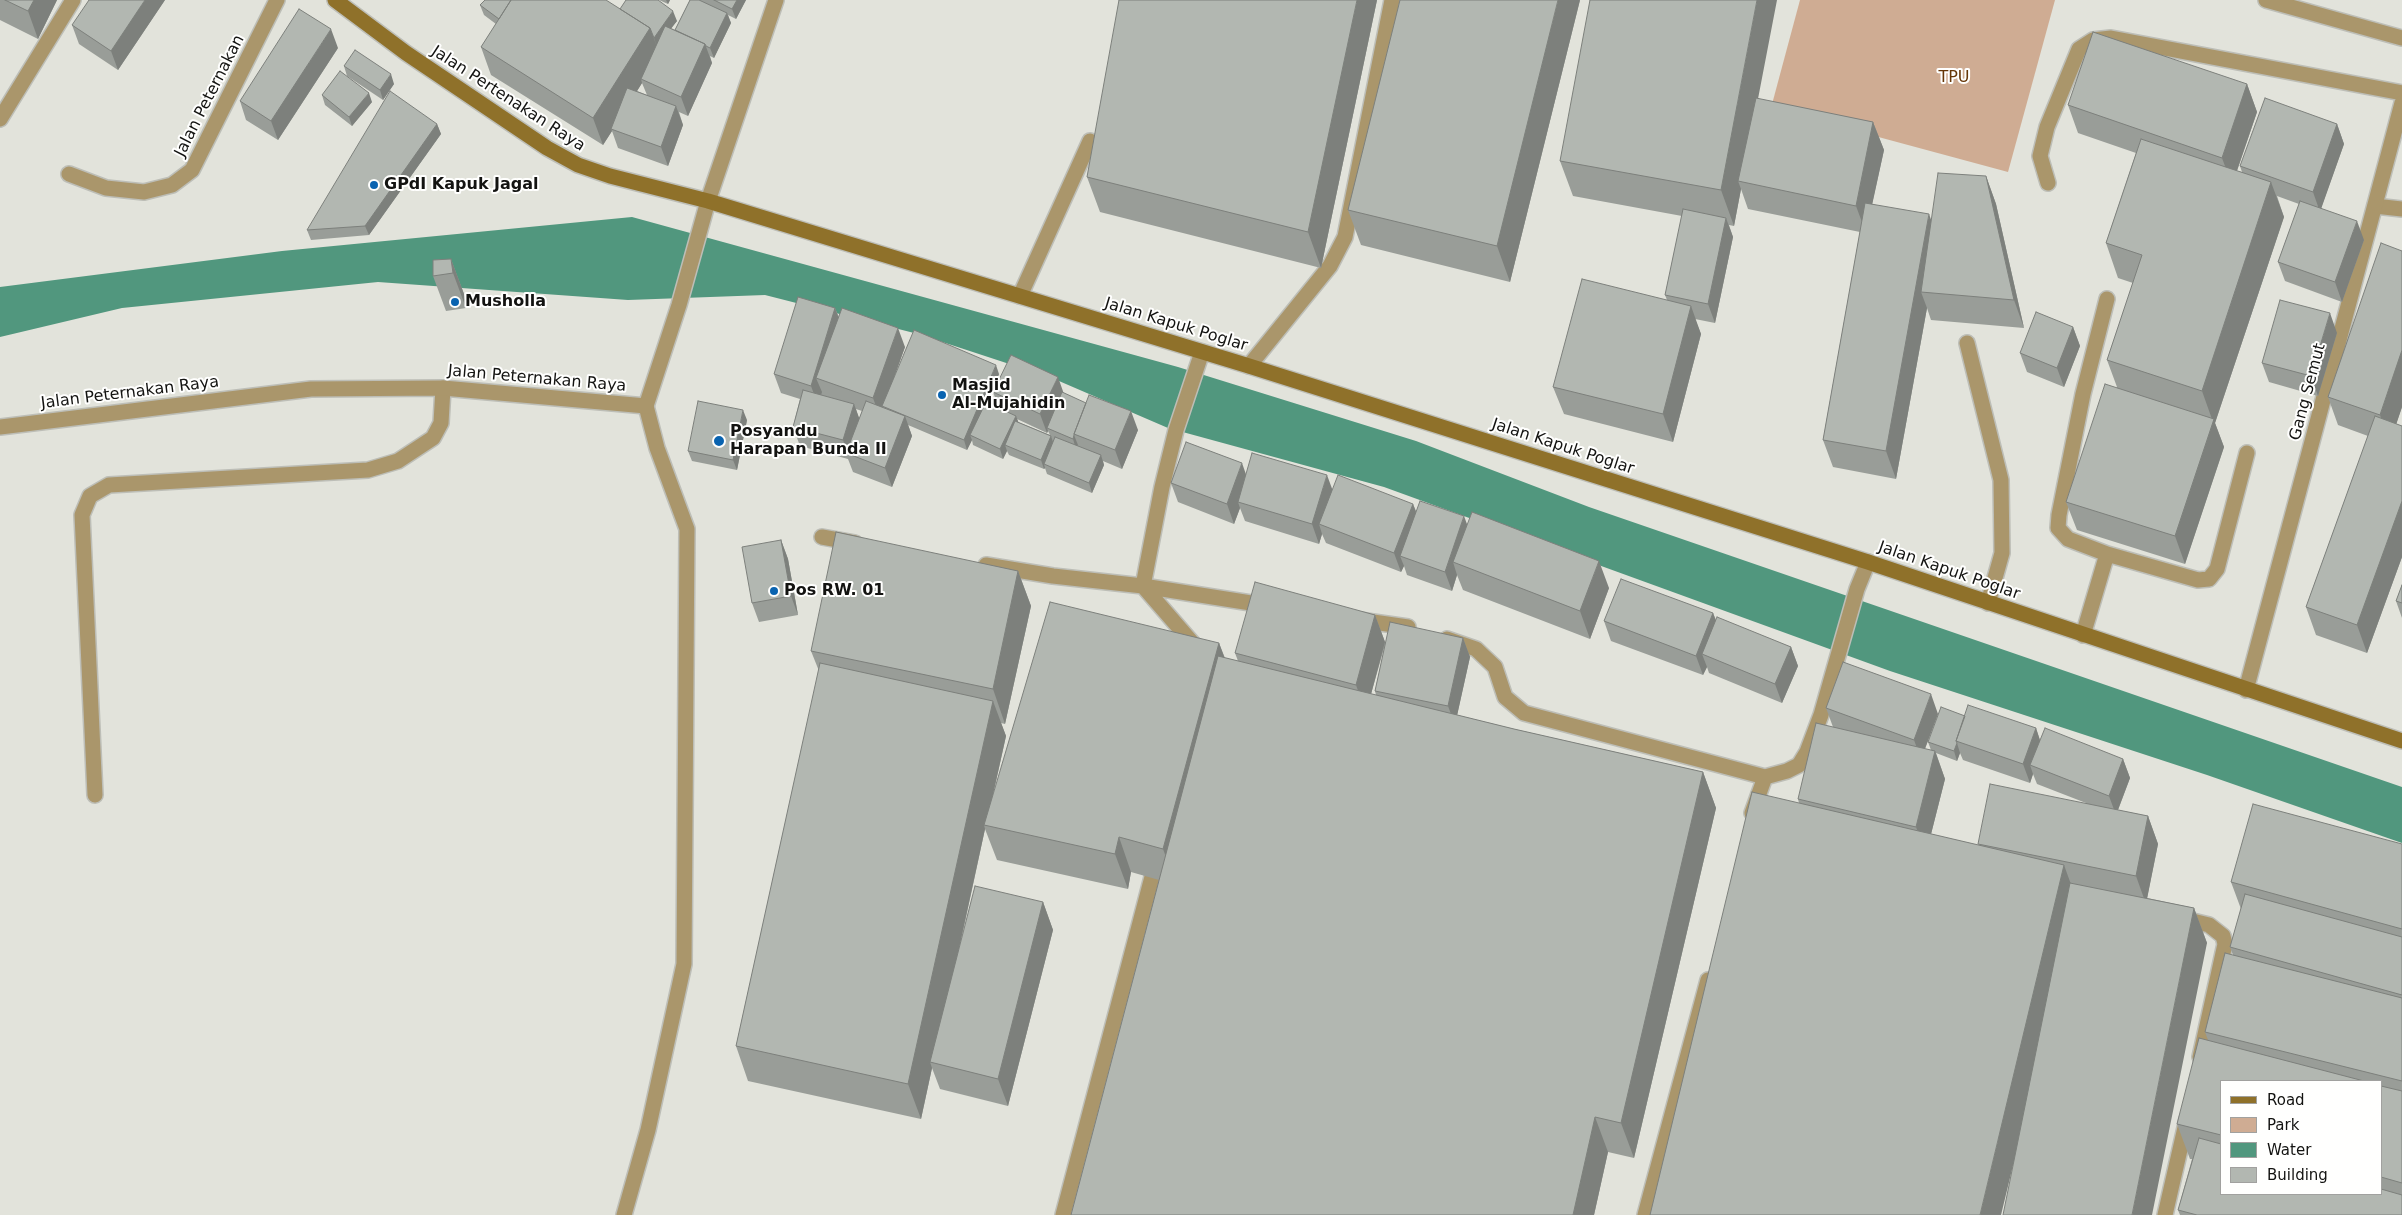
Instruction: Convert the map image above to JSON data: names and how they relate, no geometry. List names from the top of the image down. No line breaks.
{"streets":{"street":["Jalan Peternakan","Jalan Pertenakan Raya","Jalan Kapuk Poglar","Jalan Peternakan Raya","Gang Semut"]},"crossings":[["Jalan Pertenakan Raya","Jalan Kapuk Poglar"],["Jalan Pertenakan Raya","Jalan Peternakan Raya"],["Jalan Kapuk Poglar","Jalan Peternakan Raya"],["Jalan Kapuk Poglar","Gang Semut"]],"parks":["TPU"],"places":["GPdI Kapuk Jagal","Musholla","Masjid Al-Mujahidin","Posyandu Harapan Bunda II","Pos RW. 01"],"legend":["Road","Park","Water","Building"]}
